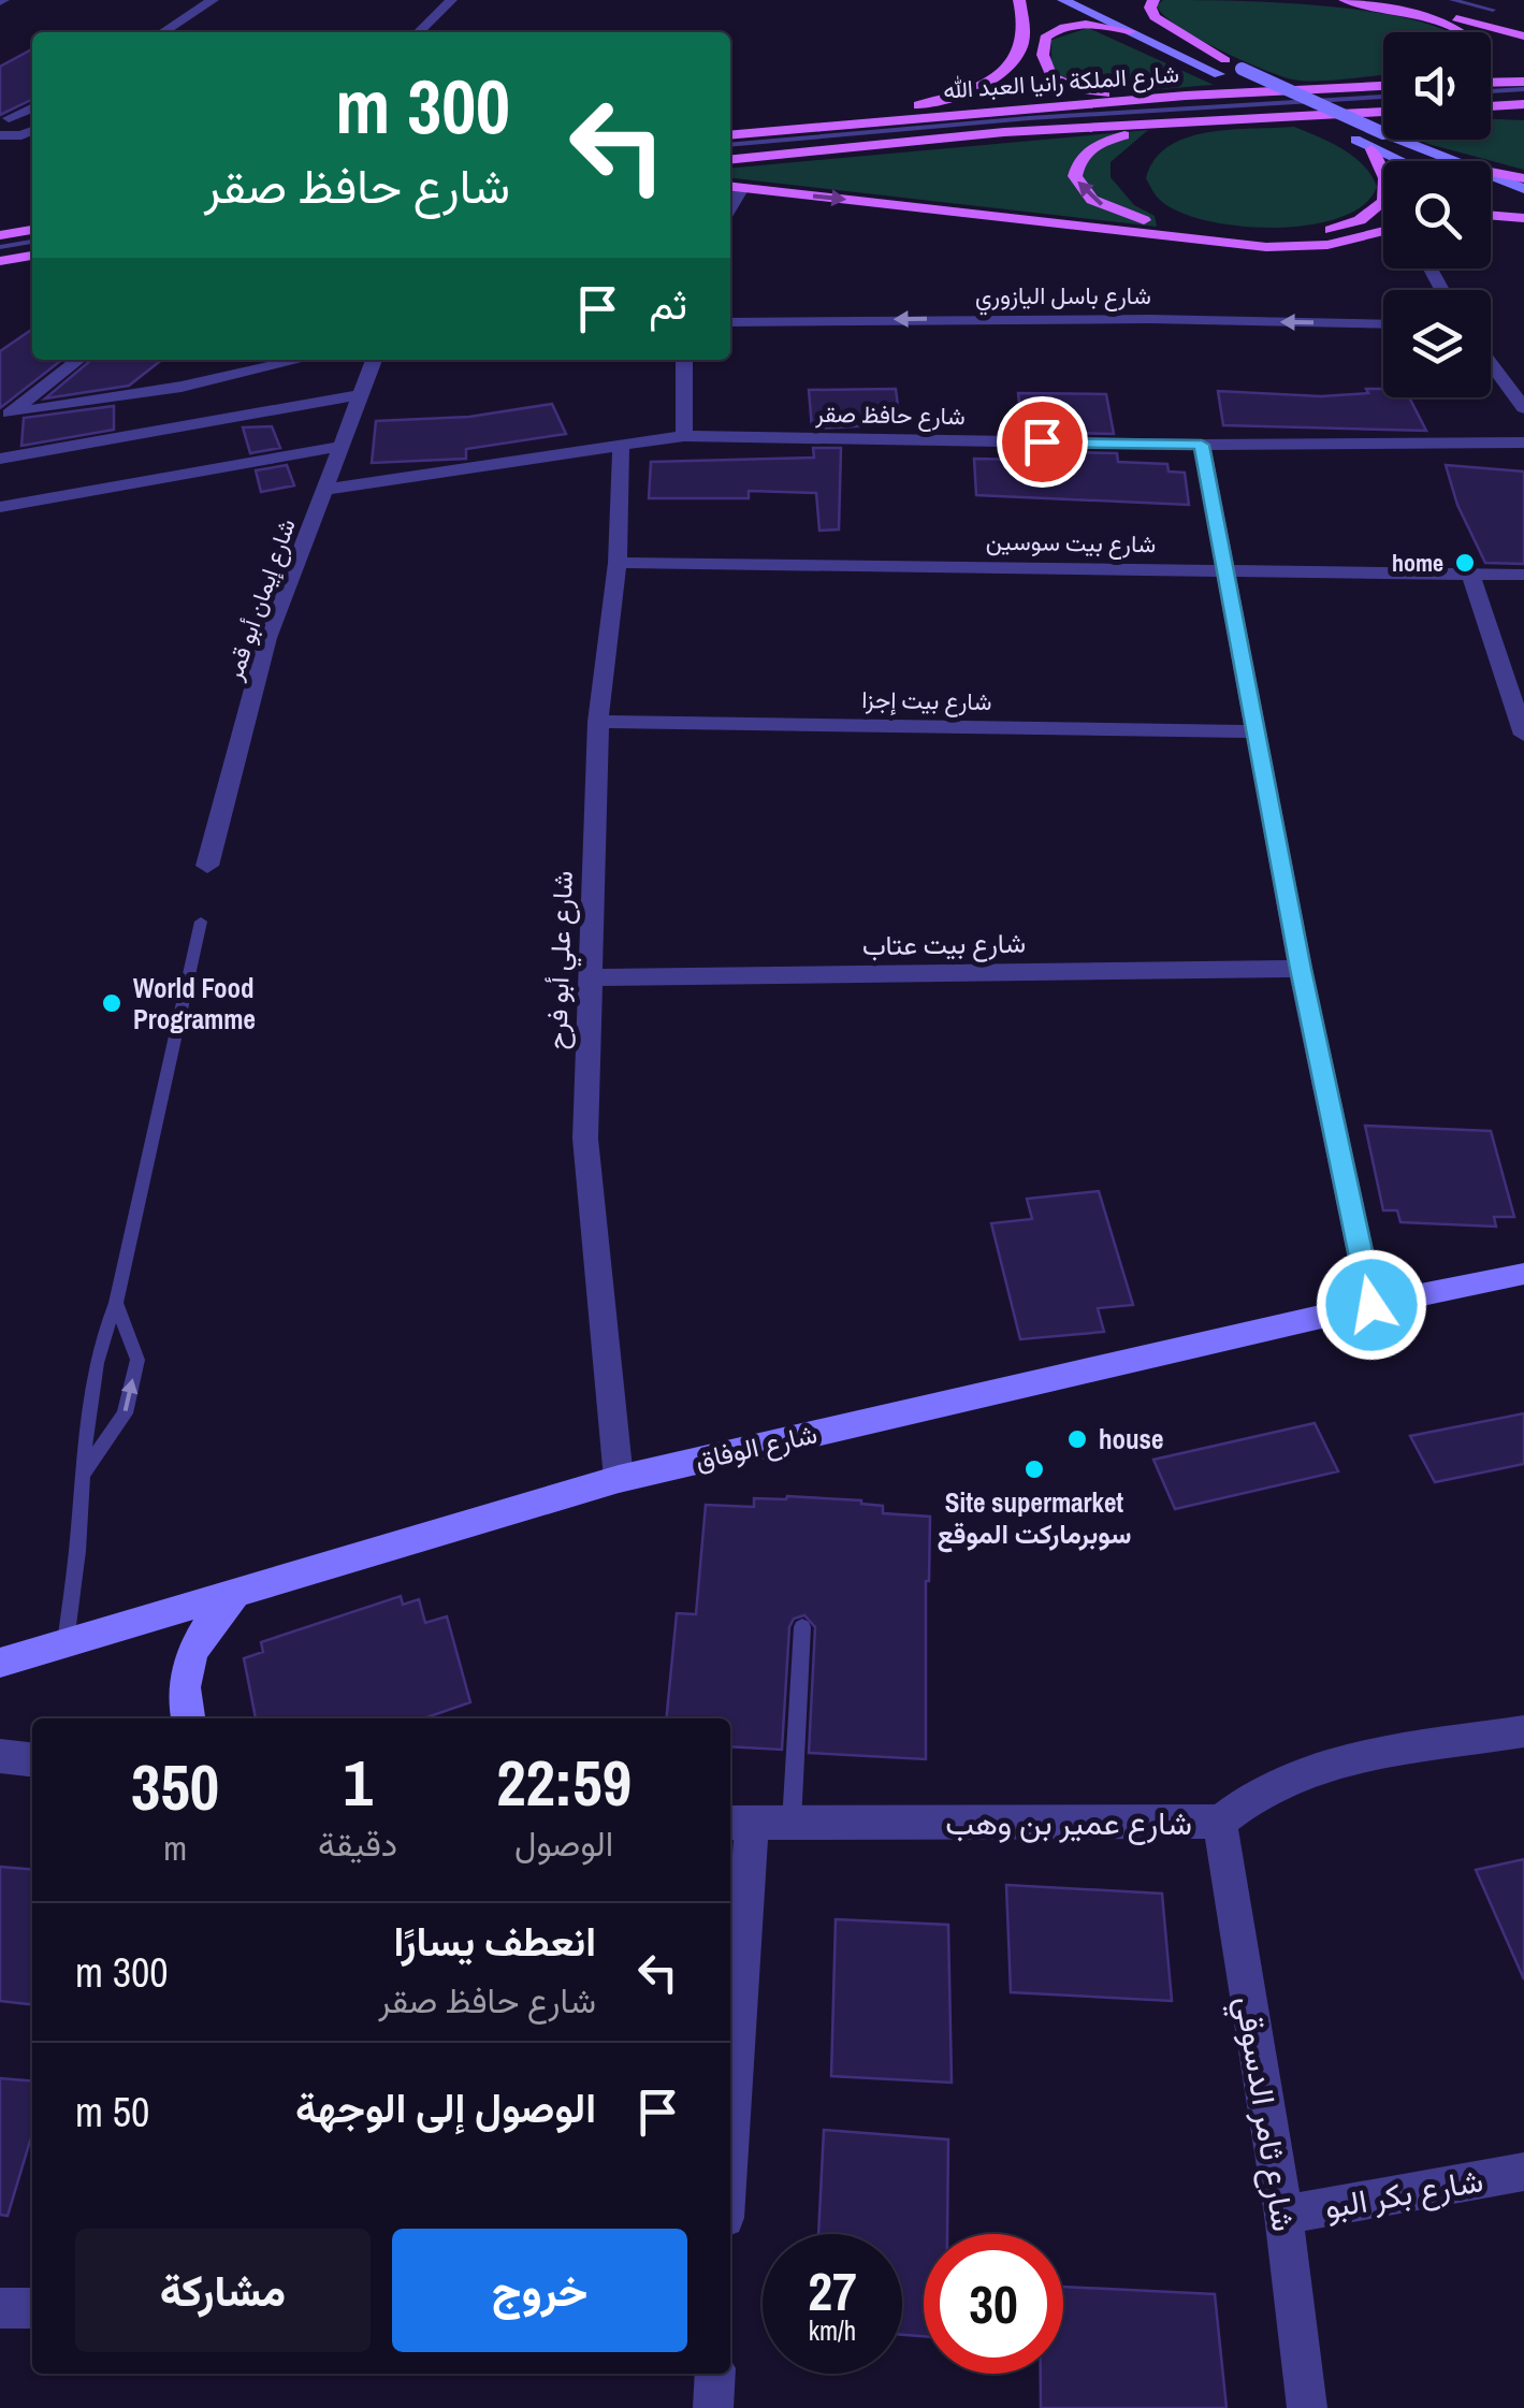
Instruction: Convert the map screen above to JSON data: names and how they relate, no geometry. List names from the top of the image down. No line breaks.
{"streets":{"main road":["شارع الملكة رانيا العبد الله","شارع الوفاق"],"street":["شارع باسل اليازوري","شارع حافظ صقر","شارع بيت سوسين","شارع إيمان أبو قمر","شارع بيت إجزا","شارع بيت عتاب","شارع علي أبو فرح","شارع عمير بن وهب","شارع ثامر الدسوقي","شارع بكر البو"]},"crossings":[["شارع حافظ صقر","شارع إيمان أبو قمر"],["شارع حافظ صقر","شارع علي أبو فرح"],["شارع بيت سوسين","شارع علي أبو فرح"],["شارع بيت إجزا","شارع علي أبو فرح"],["شارع بيت عتاب","شارع علي أبو فرح"],["شارع علي أبو فرح","شارع الوفاق"],["شارع عمير بن وهب","شارع ثامر الدسوقي"],["شارع ثامر الدسوقي","شارع بكر البو"]],"one_way":["شارع باسل اليازوري"],"places":["home","World Food Programme","house","Site supermarket سوبرماركت الموقع"],"page":{"turn":["300 m","شارع حافظ صقر"],"then":"ثم","eta":["22:59","الوصول","1","دقيقة","350","m"],"list":[{"name":"انعطف يسارًا","note":"شارع حافظ صقر","value":"300 m"},{"name":"الوصول إلى الوجهة","value":"50 m"}],"buttons":["خروج","مشاركة"],"speed":"27 km/h","limit":"30"}}
